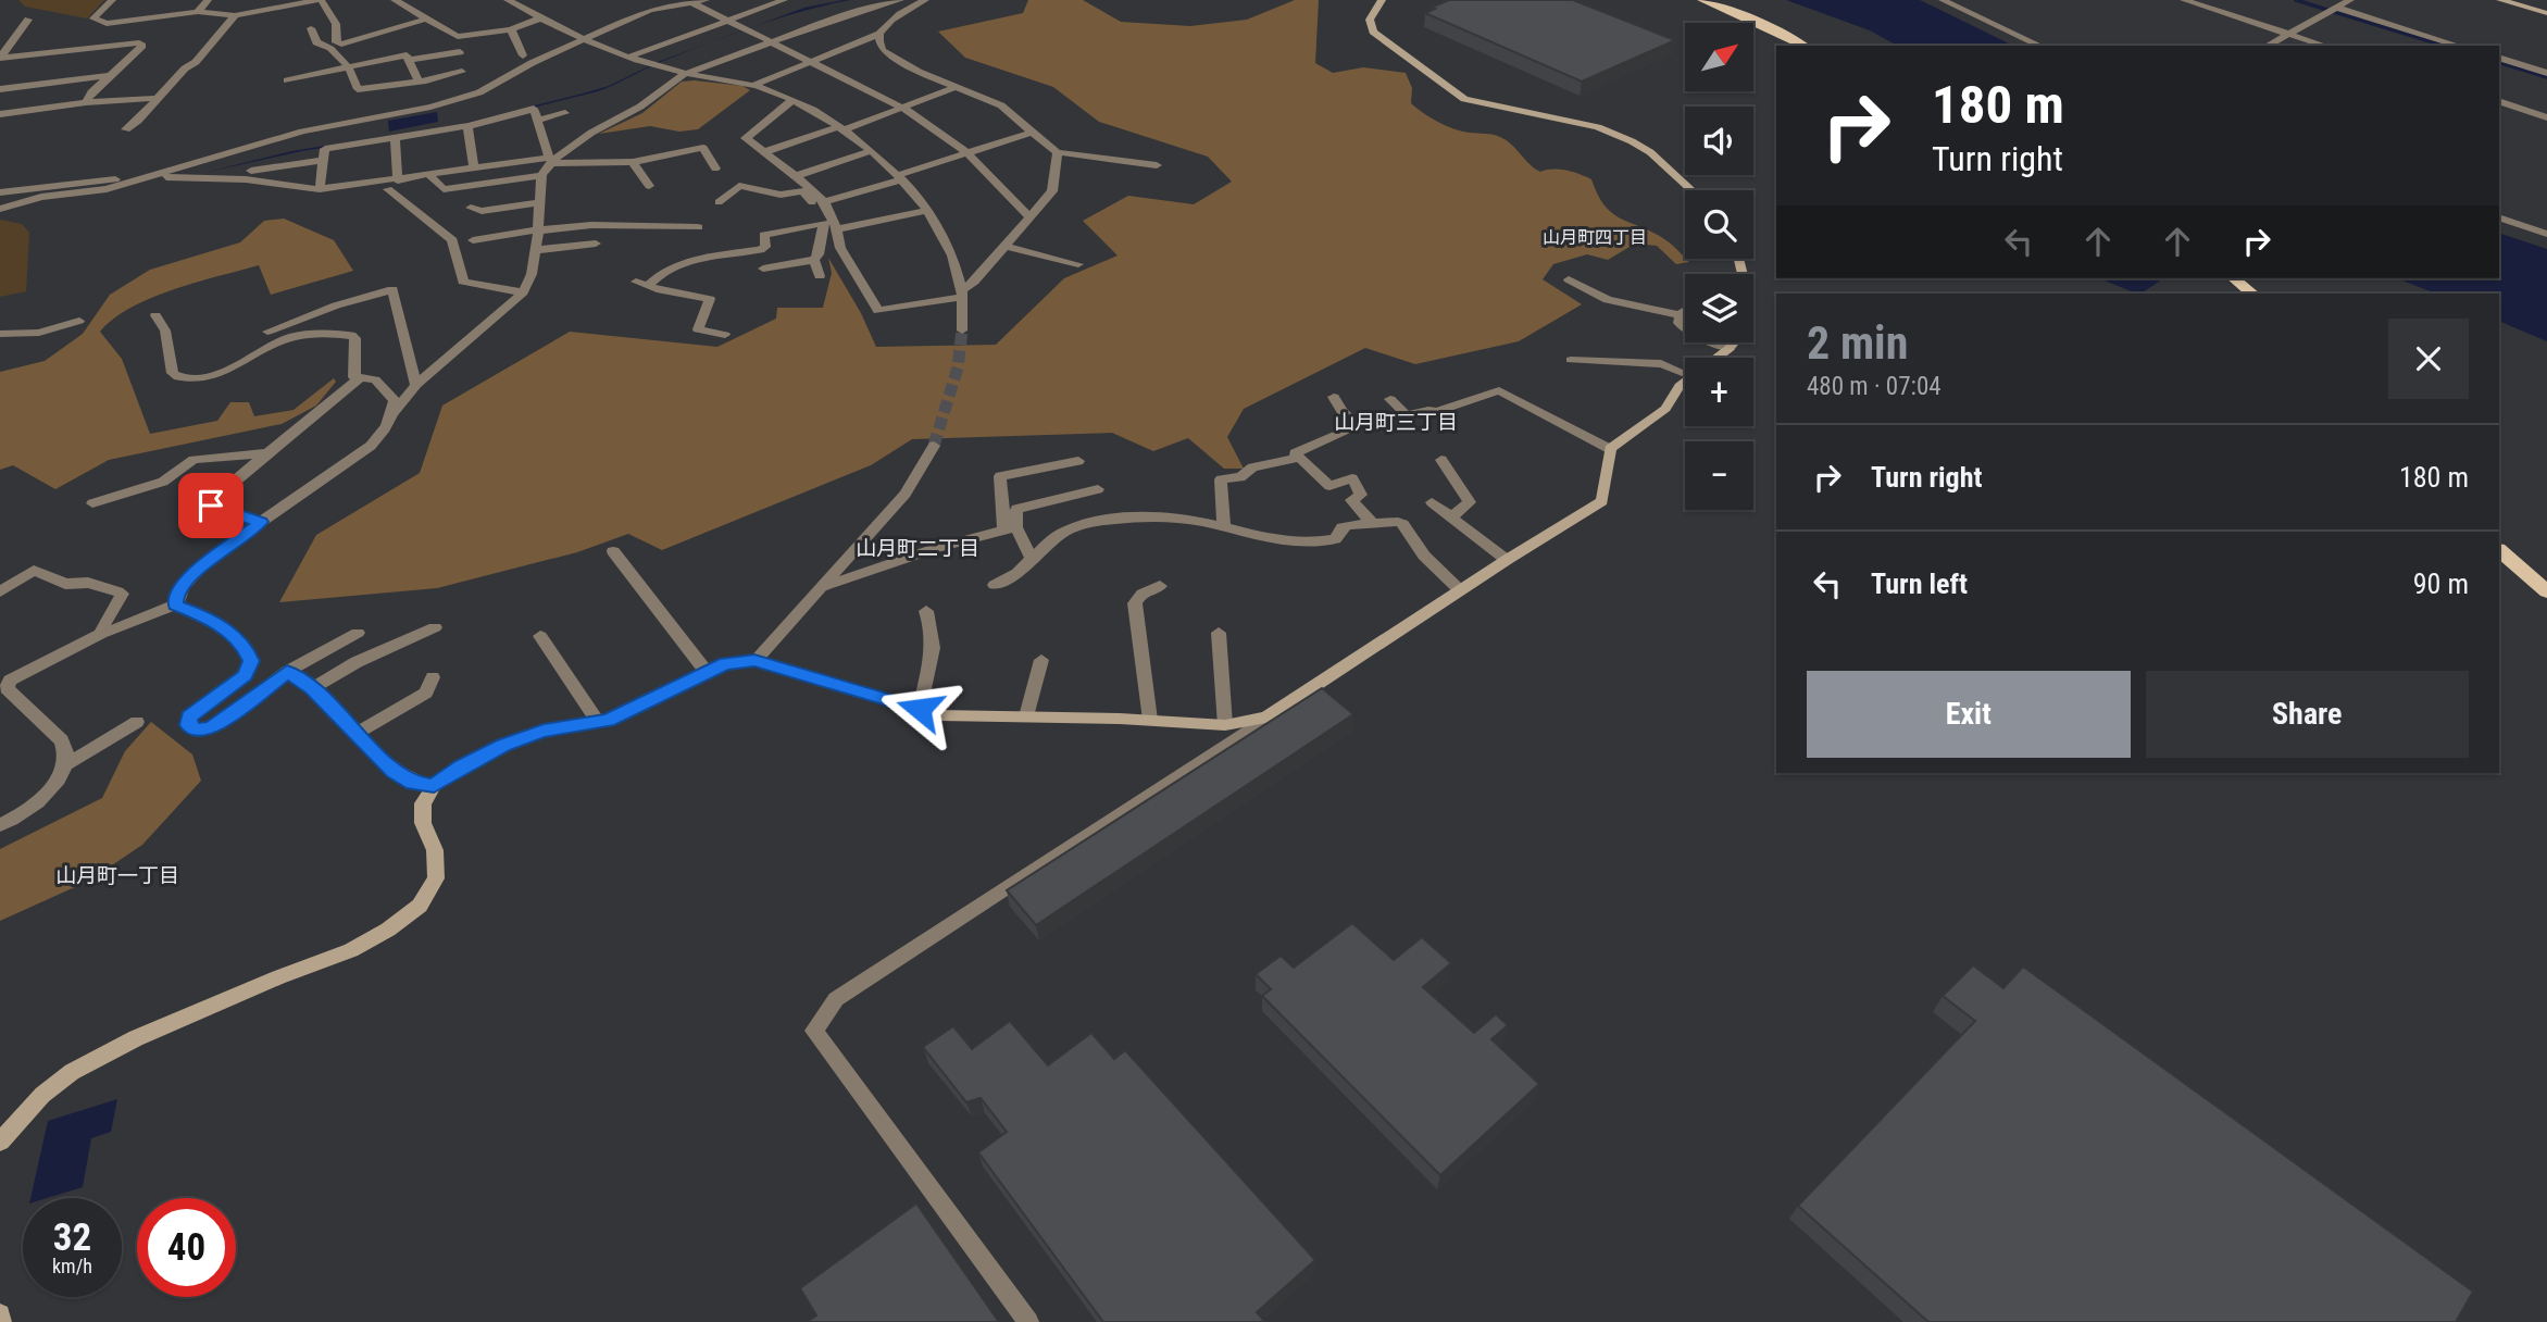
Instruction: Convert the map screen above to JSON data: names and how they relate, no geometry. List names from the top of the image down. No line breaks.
{"districts":["山月町四丁目","山月町三丁目","山月町二丁目","山月町一丁目"],"north":"top right","page":{"map_buttons":["+","−"],"turn":["180 m","Turn right"],"heading":["2 min","480 m · 07:04"],"list":[{"name":"Turn right","value":"180 m"},{"name":"Turn left","value":"90 m"}],"buttons":["Exit","Share"],"speed":"32 km/h","limit":"40"}}
